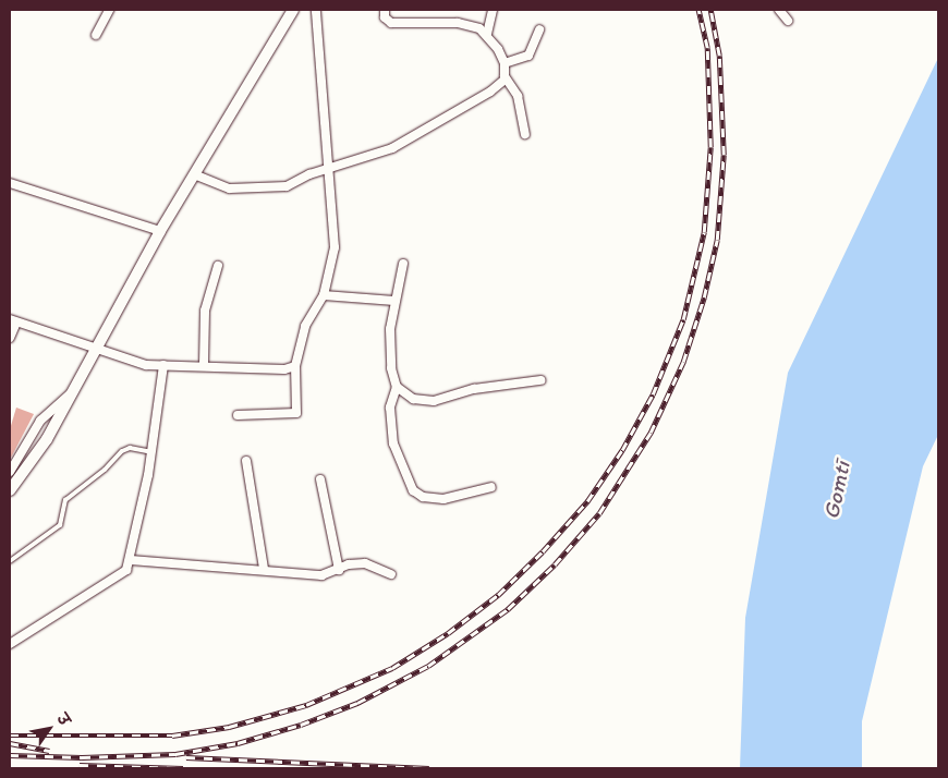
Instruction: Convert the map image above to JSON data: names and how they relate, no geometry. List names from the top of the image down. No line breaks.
{"water":["Gomtī"],"north":"top right"}
